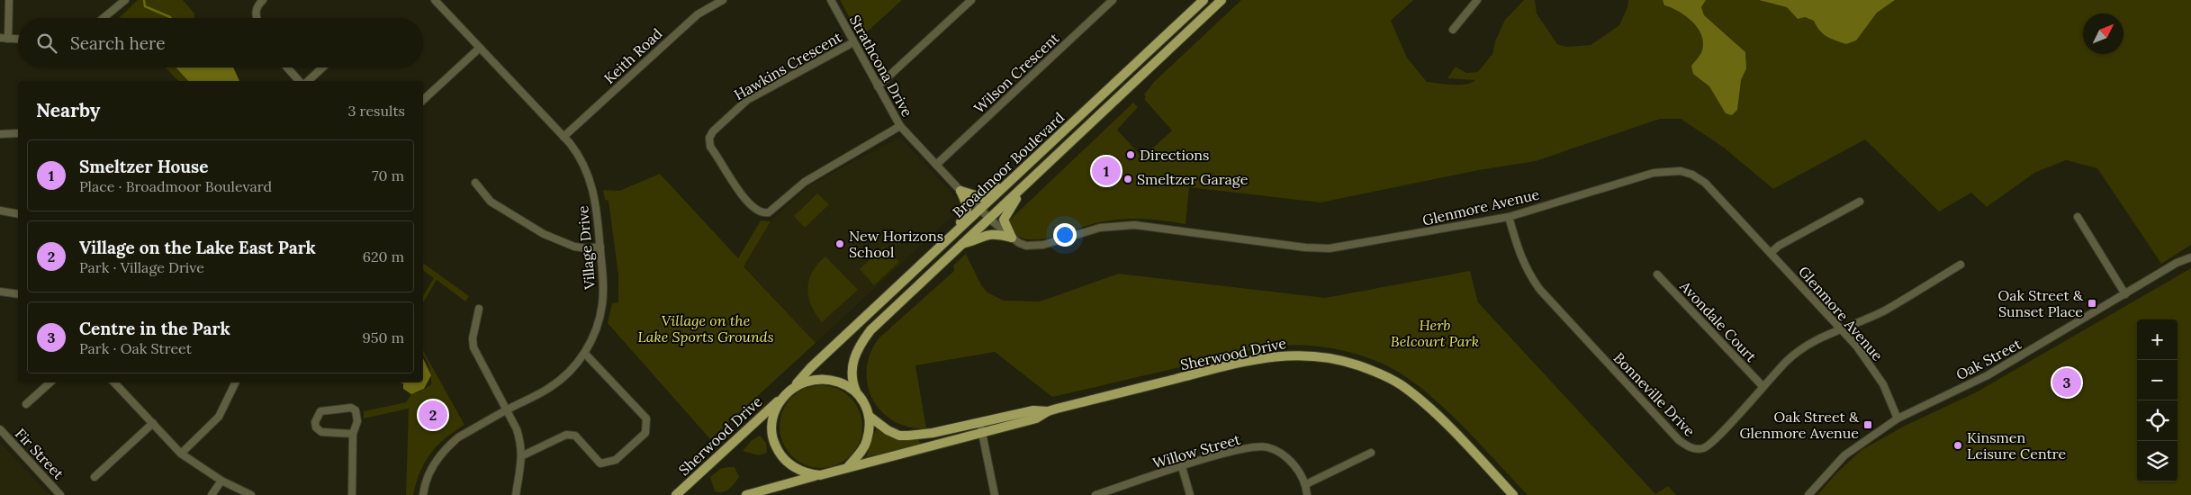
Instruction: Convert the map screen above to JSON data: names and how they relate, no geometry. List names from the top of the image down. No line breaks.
{"streets":{"main road":["Broadmoor Boulevard","Sherwood Drive"],"street":["Keith Road","Hawkins Crescent","Strathcona Drive","Wilson Crescent","Glenmore Avenue","Village Drive","Avondale Court","Oak Street","Bonneville Drive","Willow Street","Fir Street"]},"crossings":[["Keith Road","Village Drive"],["Hawkins Crescent","Strathcona Drive"],["Strathcona Drive","Wilson Crescent"],["Strathcona Drive","Broadmoor Boulevard"],["Strathcona Drive","Glenmore Avenue"],["Broadmoor Boulevard","Glenmore Avenue"],["Broadmoor Boulevard","Sherwood Drive"],["Glenmore Avenue","Oak Street"],["Glenmore Avenue","Bonneville Drive"],["Avondale Court","Bonneville Drive"]],"parks":["Village on the Lake Sports Grounds","Herb Belcourt Park"],"places":{"other":["Directions","Smeltzer Garage","New Horizons School","Kinsmen Leisure Centre"],"transit":["Oak Street & Sunset Place","Oak Street & Glenmore Avenue"]},"north":"top right","page":{"search":"Search here","heading":["Nearby","3 results"],"list":[{"mark":"1","name":"Smeltzer House","note":"Place · Broadmoor Boulevard","value":"70 m"},{"mark":"2","name":"Village on the Lake East Park","note":"Park · Village Drive","value":"620 m"},{"mark":"3","name":"Centre in the Park","note":"Park · Oak Street","value":"950 m"}],"pins":["1","3","2"],"map_buttons":["+","−"]}}
